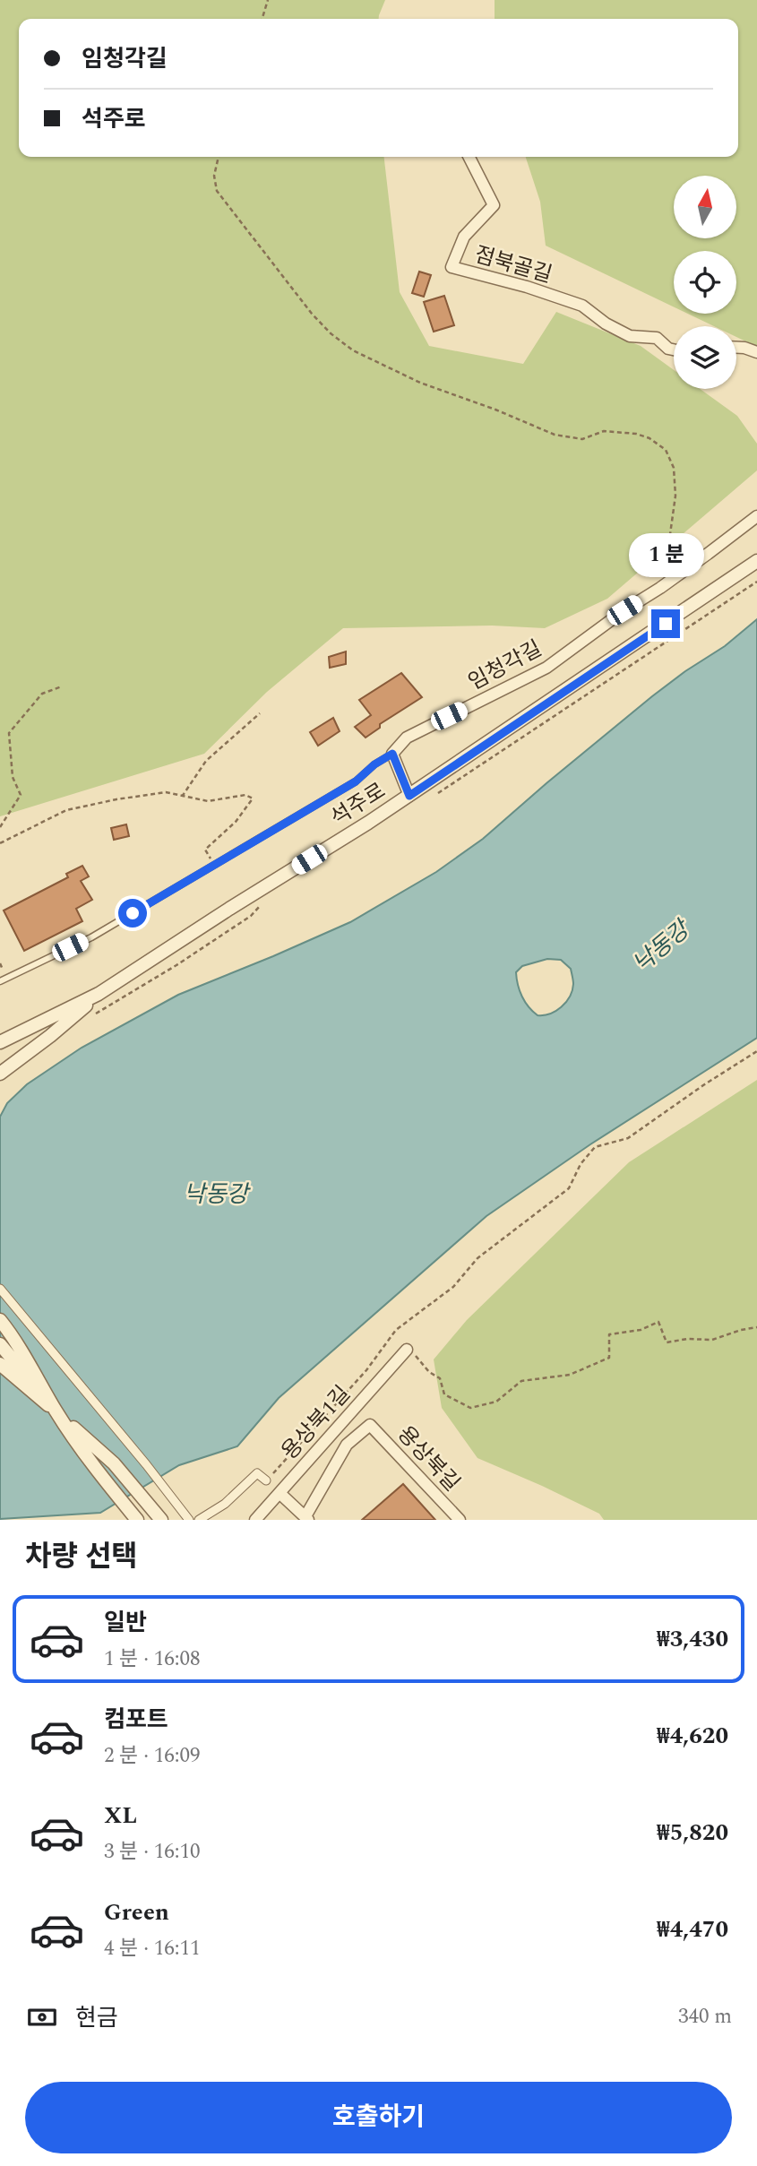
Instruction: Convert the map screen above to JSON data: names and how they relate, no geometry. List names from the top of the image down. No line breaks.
{"streets":{"street":["점북골길","임청각길","석주로","용상북1길","용상북길"]},"water":["낙동강"],"north":"top","page":{"banner":["임청각길","석주로"],"bubble":"1 분","heading":"차량 선택","list":[{"name":"일반","note":"1 분 · 16:08","value":"₩3,430"},{"name":"컴포트","note":"2 분 · 16:09","value":"₩4,620"},{"name":"XL","note":"3 분 · 16:10","value":"₩5,820"},{"name":"Green","note":"4 분 · 16:11","value":"₩4,470"}],"pay":["현금","340 m"],"buttons":"호출하기"}}
